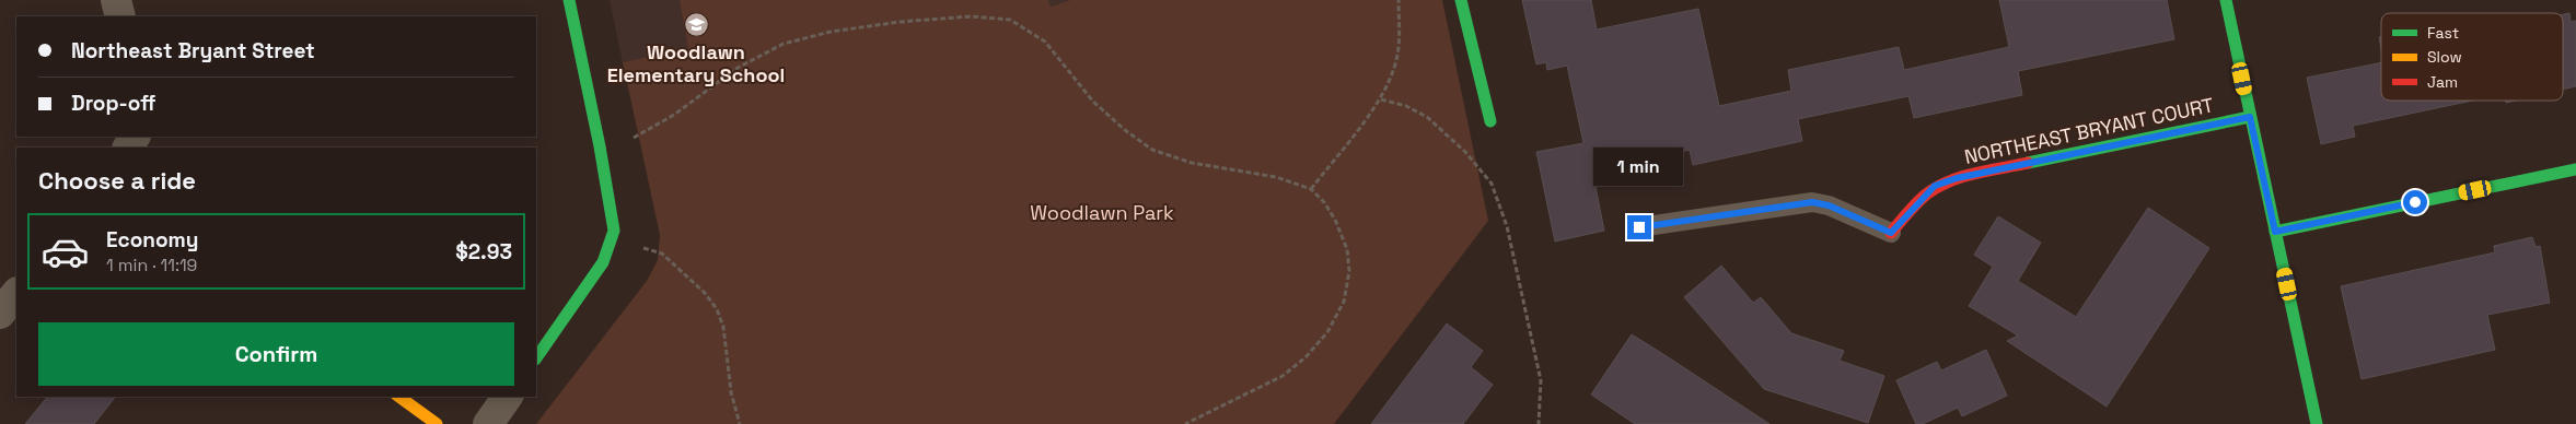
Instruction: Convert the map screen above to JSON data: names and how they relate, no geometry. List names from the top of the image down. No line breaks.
{"streets":{"street":["NORTHEAST BRYANT COURT"]},"parks":["Woodlawn Park"],"places":{"school or university":["Woodlawn Elementary School"]},"legend":["Fast","Slow","Jam"],"page":{"banner":["Northeast Bryant Street","Drop-off"],"bubble":"1 min","heading":"Choose a ride","list":[{"name":"Economy","note":"1 min · 11:19","value":"$2.93"}],"buttons":"Confirm"}}
